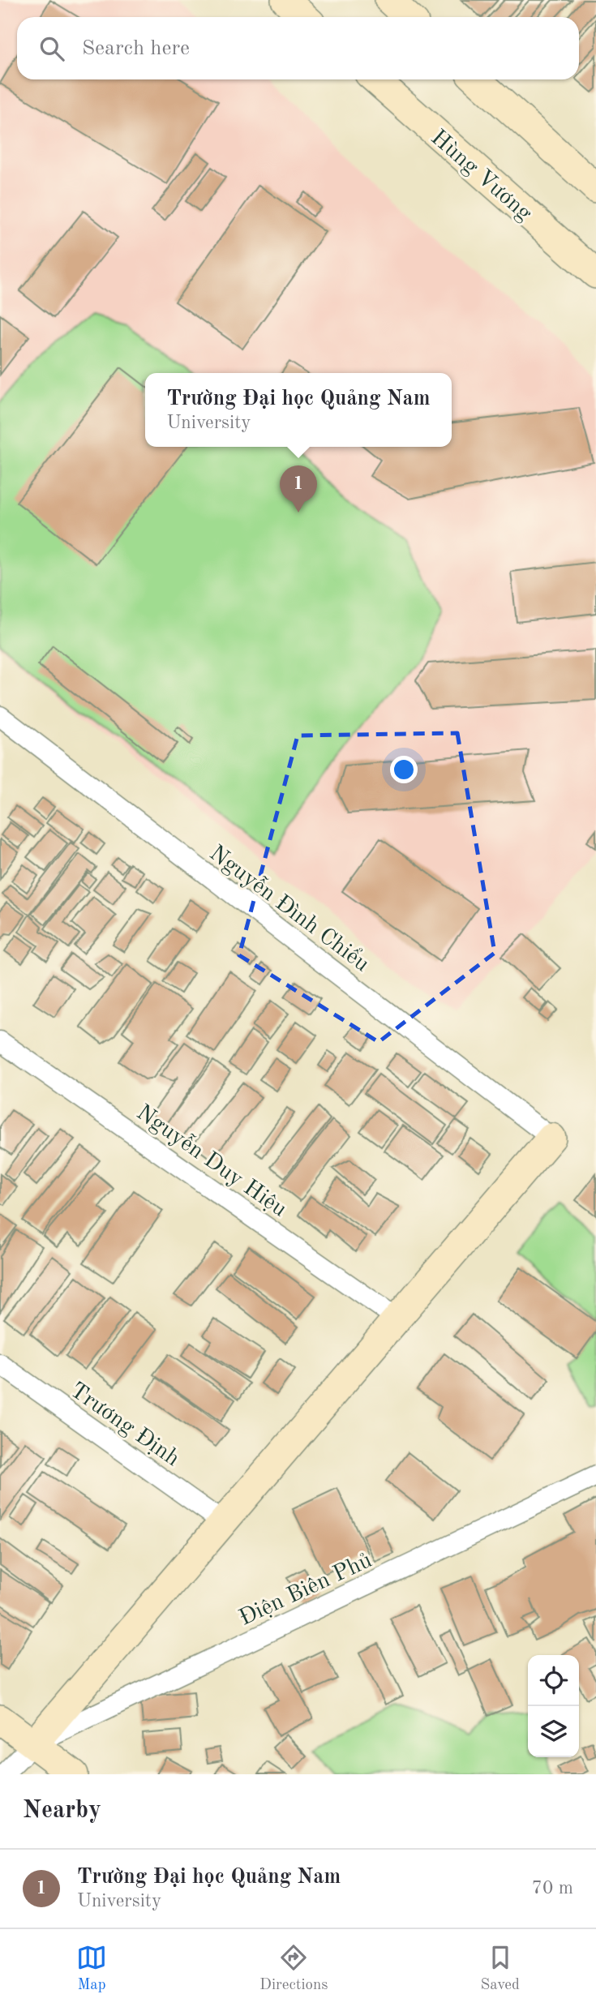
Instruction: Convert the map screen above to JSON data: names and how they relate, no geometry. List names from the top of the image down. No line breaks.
{"streets":{"street":["Hùng Vương","Nguyễn Đình Chiểu","Nguyễn Duy Hiệu","Trương Định","Điện Biên Phủ"]},"page":{"search":"Search here","popup":["Trường Đại học Quảng Nam","University"],"pins":"1","heading":"Nearby","list":[{"mark":"1","name":"Trường Đại học Quảng Nam","note":"University","value":"70 m"}],"nav":["Map","Directions","Saved"]}}
